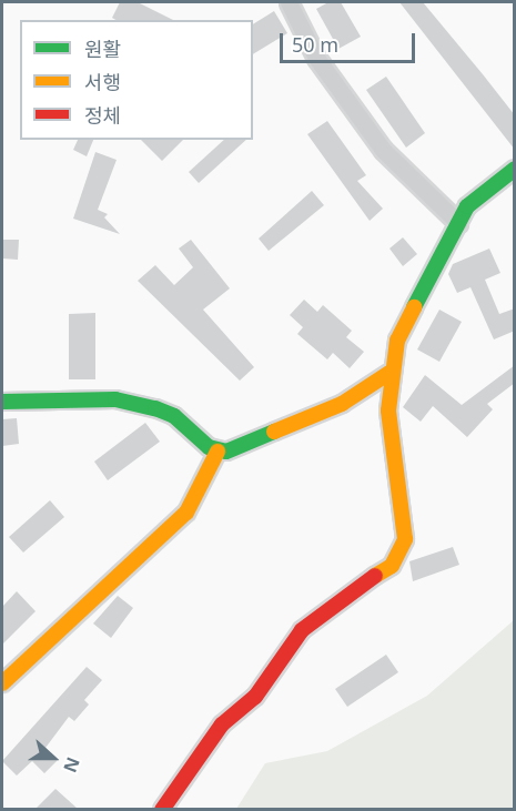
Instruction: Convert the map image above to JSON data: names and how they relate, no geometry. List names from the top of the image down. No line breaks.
{"legend":["원활","서행","정체"],"scale_bar":"50 m","north":"right"}
